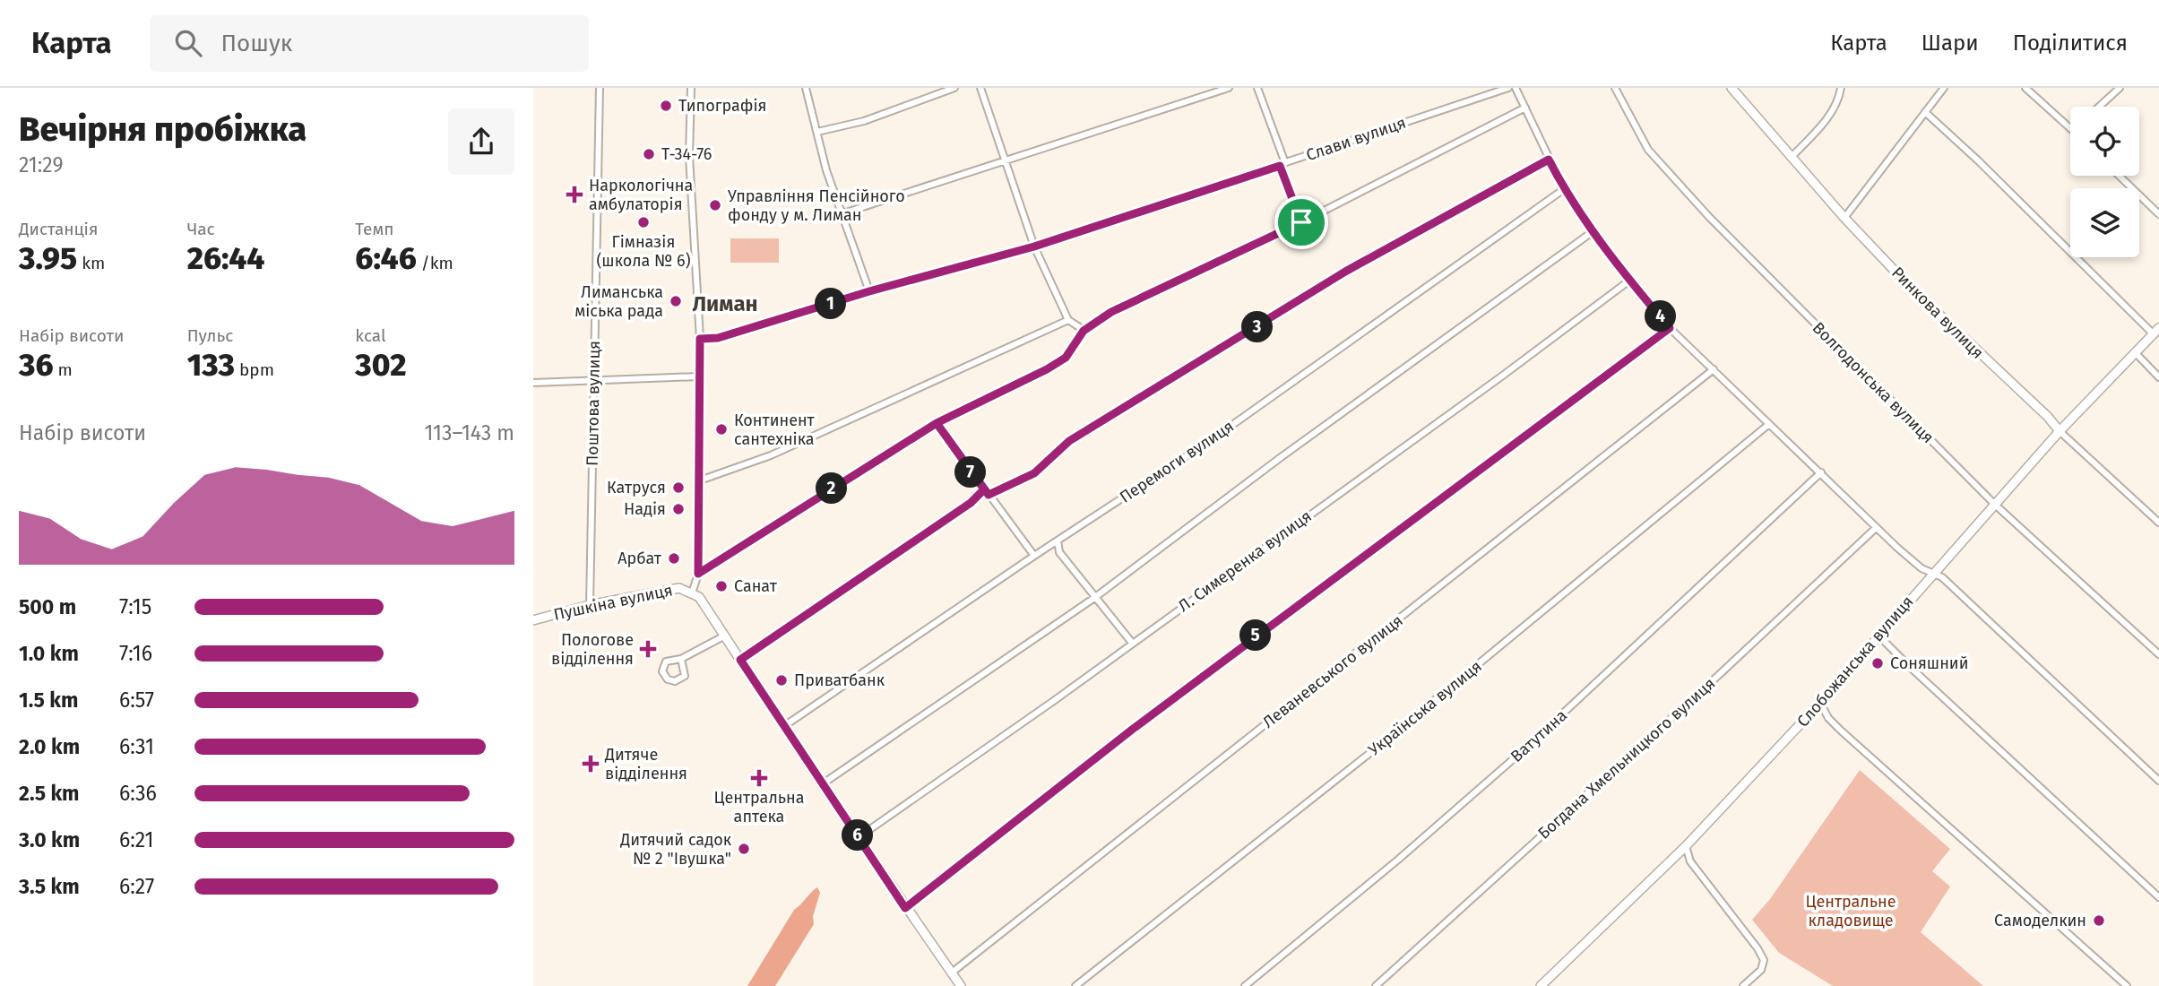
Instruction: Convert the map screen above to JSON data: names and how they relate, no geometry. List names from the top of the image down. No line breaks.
{"streets":{"main road":["Ринкова вулиця","Пушкіна вулиця","Слобожанська вулиця"],"street":["Слави вулиця","Волгодонська вулиця","Поштова вулиця","Перемоги вулиця","Л. Симеренка вулиця","Леваневського вулиця","Українська вулиця","Ватутина","Богдана Хмельницкого вулиця"]},"crossings":[["Ринкова вулиця","Слобожанська вулиця"],["Волгодонська вулиця","Слобожанська вулиця"],["Поштова вулиця","Пушкіна вулиця"]],"districts":["Лиман"],"parks":["Центральне кладовище"],"places":{"other":["Типографія","Т-34-76","Управління Пенсійного фонду у м. Лиман","Гімназія (школа № 6)","Лиманська міська рада","Континент сантехніка","Катруся","Надiя","Арбат","Санат","Соняшний","Приватбанк","Дитячий садок № 2 \"Івушка\"","Самоделкин"],"health":["Наркологічна амбулаторія","Пологове відділення","Дитяче відділення","Центральна аптека"]},"page":{"header":"Карта","search":"Пошук","nav":["Карта","Шари","Поділитися"],"heading":["Вечірня пробіжка","21:29"],"stats":[["Дистанція","3.95 km"],["Час","26:44"],["Темп","6:46 /km"],["Набір висоти","36 m"],["Пульс","133 bpm"],["kcal","302"]],"pins":["1","4","3","7","2","5","6"],"chart":["Набір висоти","113–143 m"],"list":[{"name":"500 m","note":"7:15"},{"name":"1.0 km","note":"7:16"},{"name":"1.5 km","note":"6:57"},{"name":"2.0 km","note":"6:31"},{"name":"2.5 km","note":"6:36"},{"name":"3.0 km","note":"6:21"},{"name":"3.5 km","note":"6:27"}]}}
